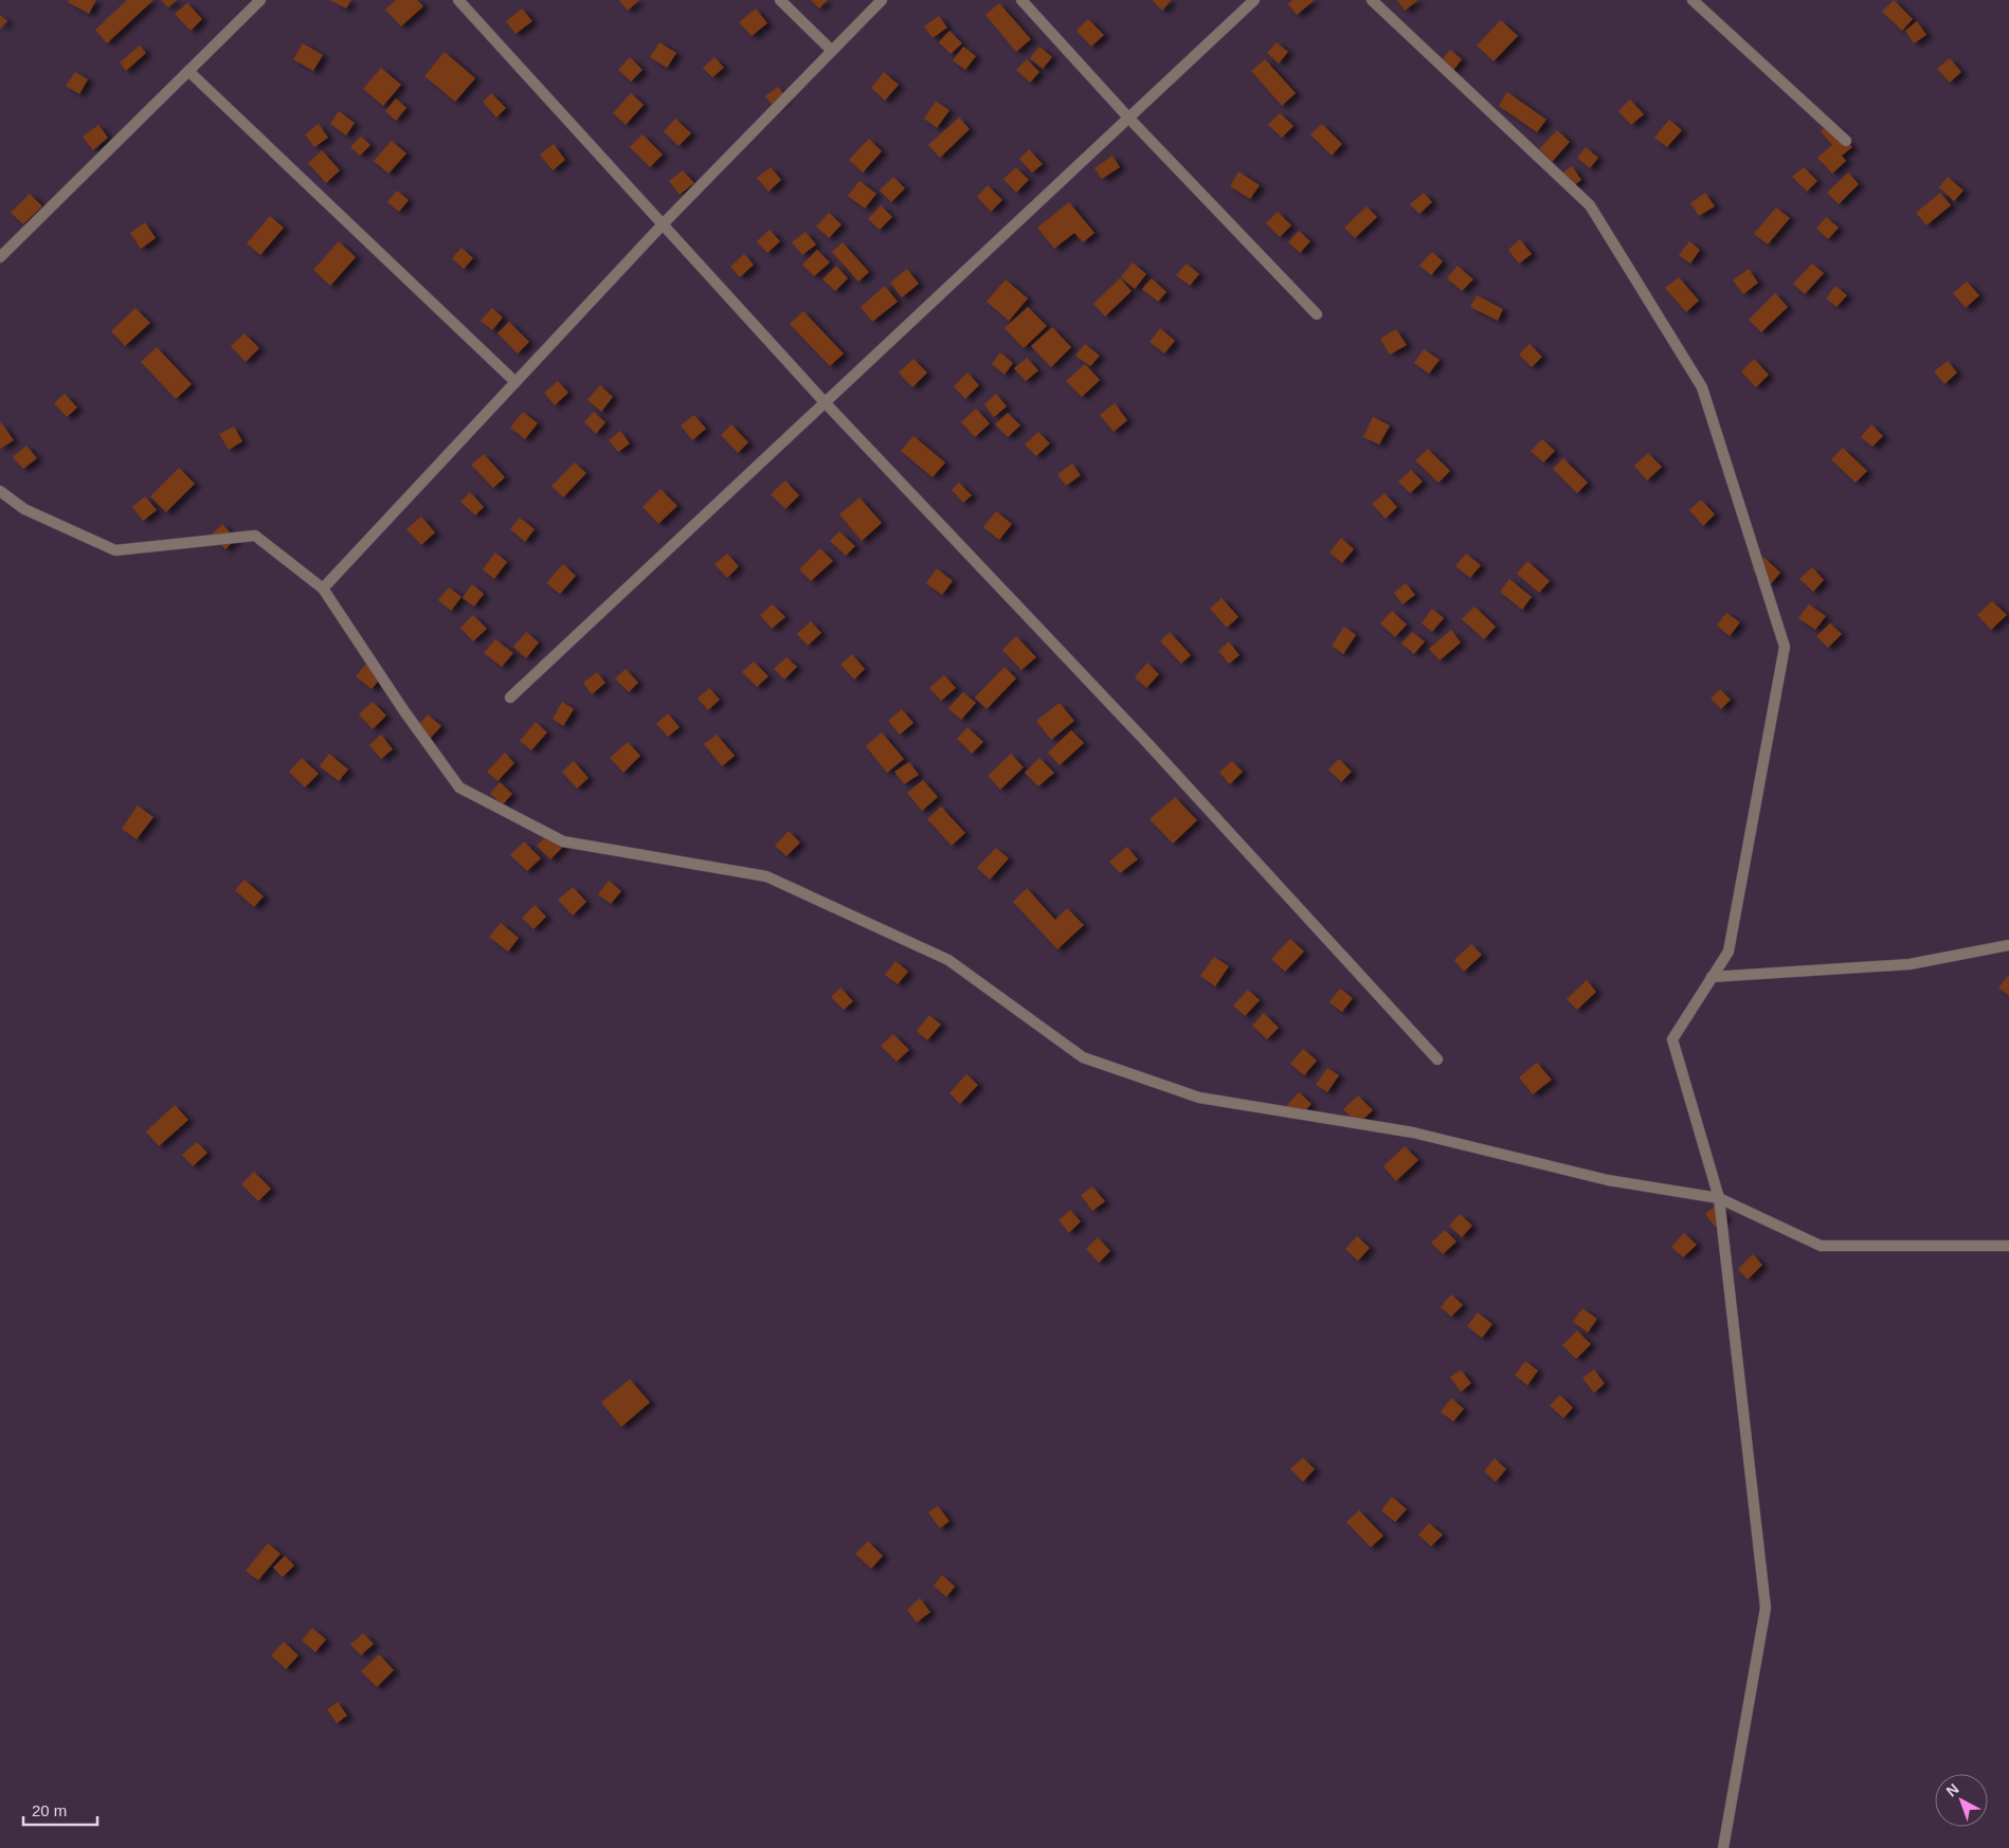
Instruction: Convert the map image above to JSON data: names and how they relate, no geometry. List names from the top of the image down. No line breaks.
{"scale_bar":"20 m","north":"top left"}
